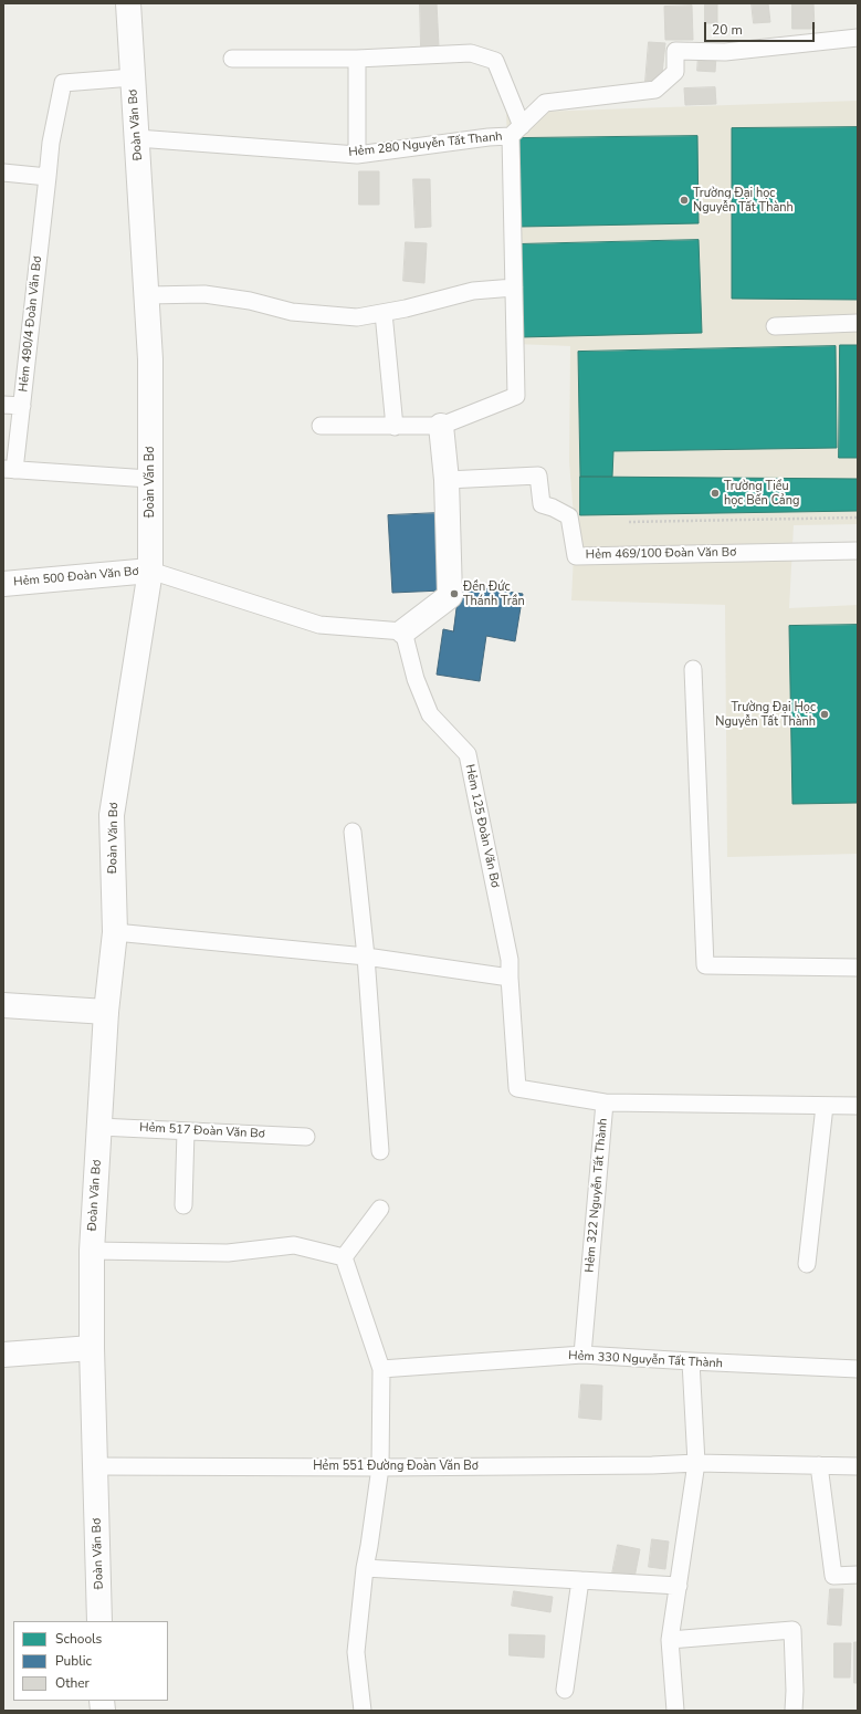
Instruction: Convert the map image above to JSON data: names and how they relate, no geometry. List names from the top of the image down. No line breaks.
{"streets":{"street":["Đoàn Văn Bơ","Hẻm 500 Đoàn Văn Bơ"],"lane":["Hẻm 280 Nguyễn Tất Thanh","Hẻm 490/4 Đoàn Văn Bơ","Hẻm 469/100 Đoàn Văn Bơ","Hẻm 125 Đoàn Văn Bơ","Hẻm 517 Đoàn Văn Bơ","Hẻm 322 Nguyễn Tất Thành","Hẻm 330 Nguyễn Tất Thành","Hẻm 551 Đường Đoàn Văn Bơ"]},"crossings":[["Đoàn Văn Bơ","Hẻm 280 Nguyễn Tất Thanh"],["Đoàn Văn Bơ","Hẻm 490/4 Đoàn Văn Bơ"],["Đoàn Văn Bơ","Hẻm 500 Đoàn Văn Bơ"],["Đoàn Văn Bơ","Hẻm 517 Đoàn Văn Bơ"],["Đoàn Văn Bơ","Hẻm 551 Đường Đoàn Văn Bơ"],["Hẻm 125 Đoàn Văn Bơ","Hẻm 322 Nguyễn Tất Thành"],["Hẻm 322 Nguyễn Tất Thành","Hẻm 330 Nguyễn Tất Thành"]],"places":["Trường Đại học Nguyễn Tất Thành","Trường Tiểu học Bến Cảng","Đền Đức Thánh Trần","Trường Đại Học Nguyễn Tất Thành"],"legend":["Schools","Public","Other"],"scale_bar":"20 m"}
